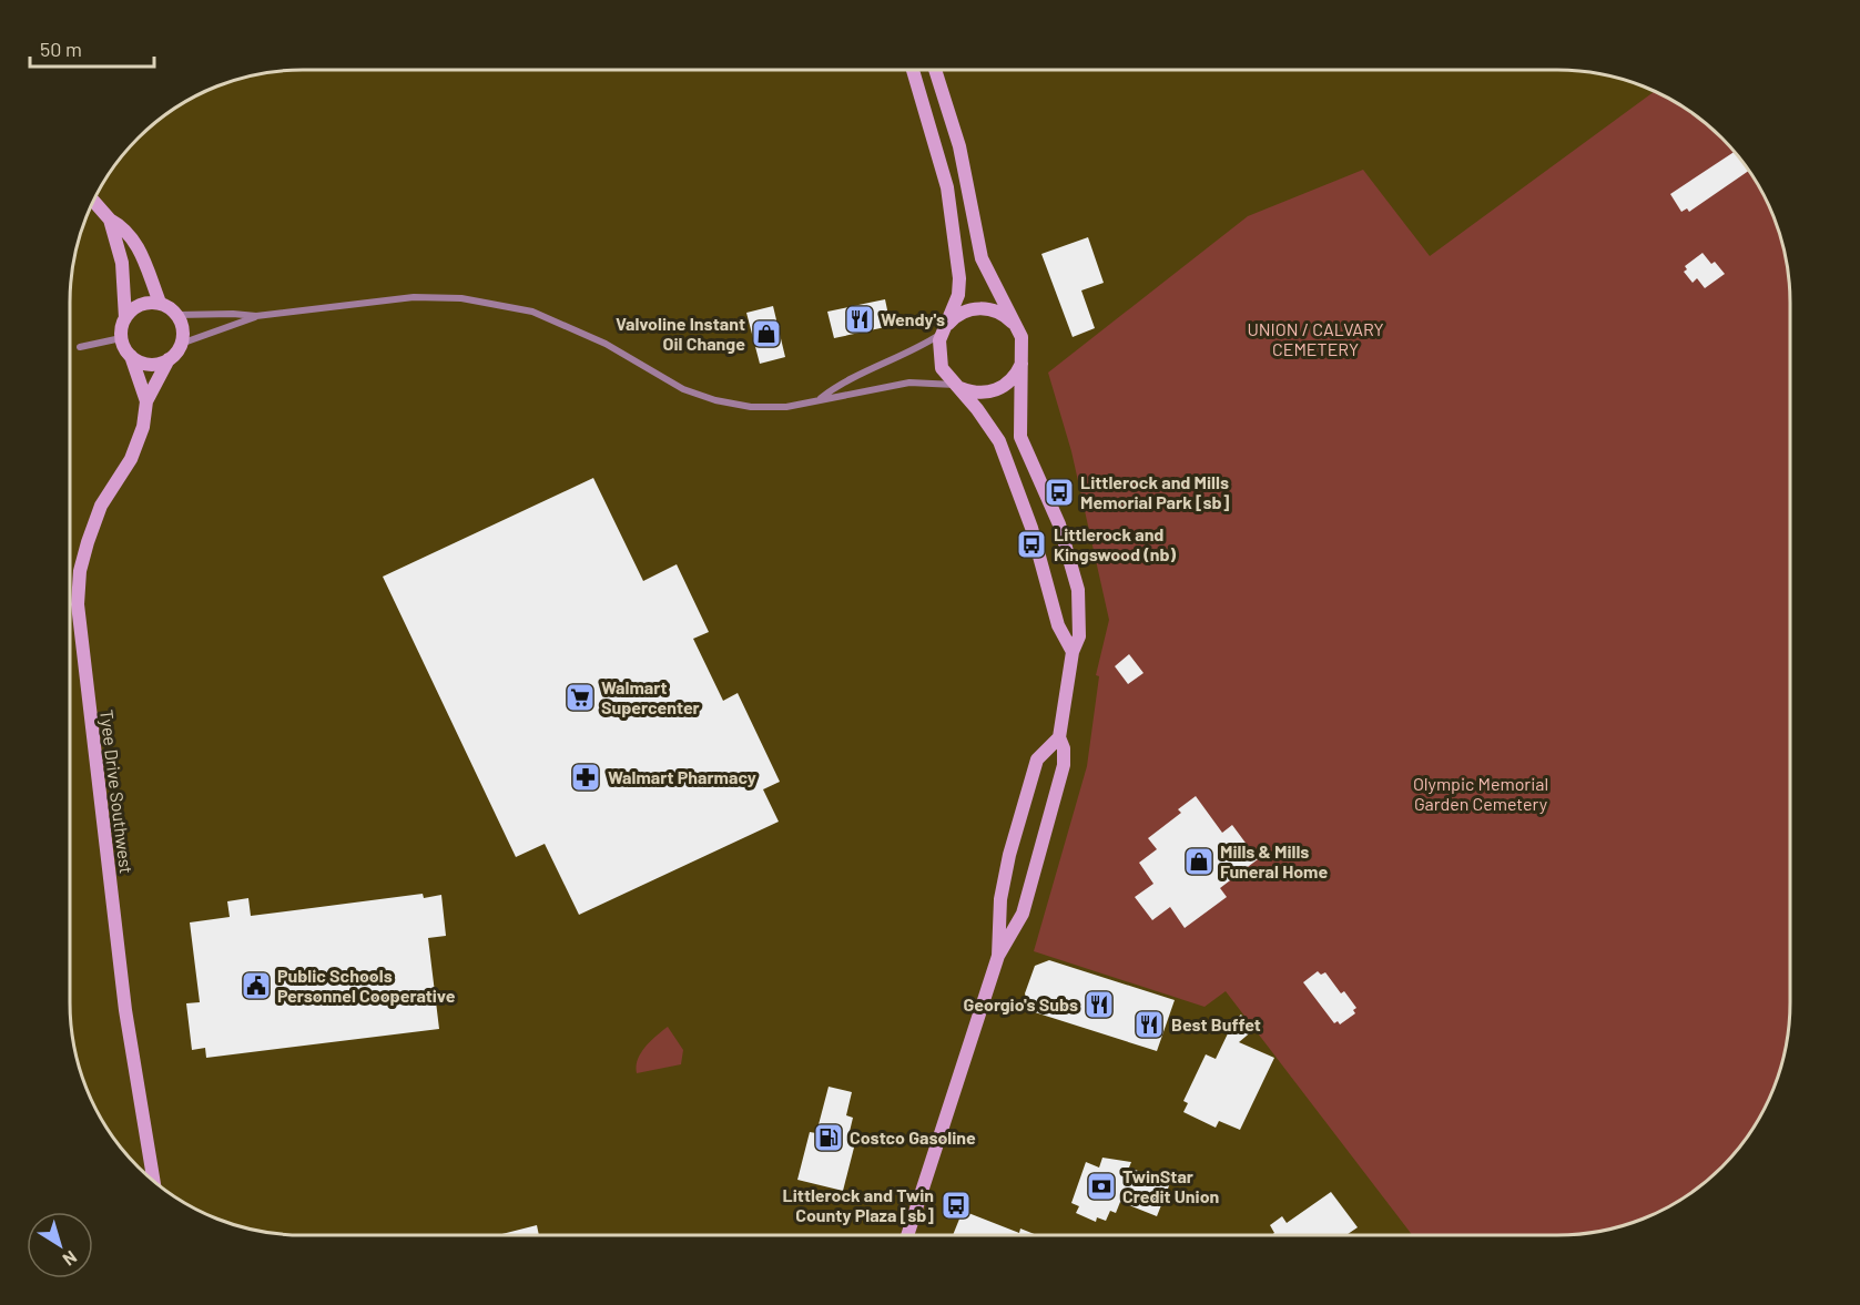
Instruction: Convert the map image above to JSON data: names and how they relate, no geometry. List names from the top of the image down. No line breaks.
{"streets":{"main road":["Tyee Drive Southwest"]},"parks":["UNION / CALVARY CEMETERY","Olympic Memorial Garden Cemetery"],"places":{"restaurant":["Wendy's","Georgio's Subs","Best Buffet"],"shop":["Valvoline Instant Oil Change","Mills & Mills Funeral Home"],"bus stop":["Littlerock and Mills Memorial Park [sb]","Littlerock and Kingswood (nb)","Littlerock and Twin County Plaza [sb]"],"supermarket":["Walmart Supercenter"],"pharmacy":["Walmart Pharmacy"],"public building":["Public Schools Personnel Cooperative"],"fuel station":["Costco Gasoline"],"bank":["TwinStar Credit Union"]},"scale_bar":"50 m","north":"bottom right"}
